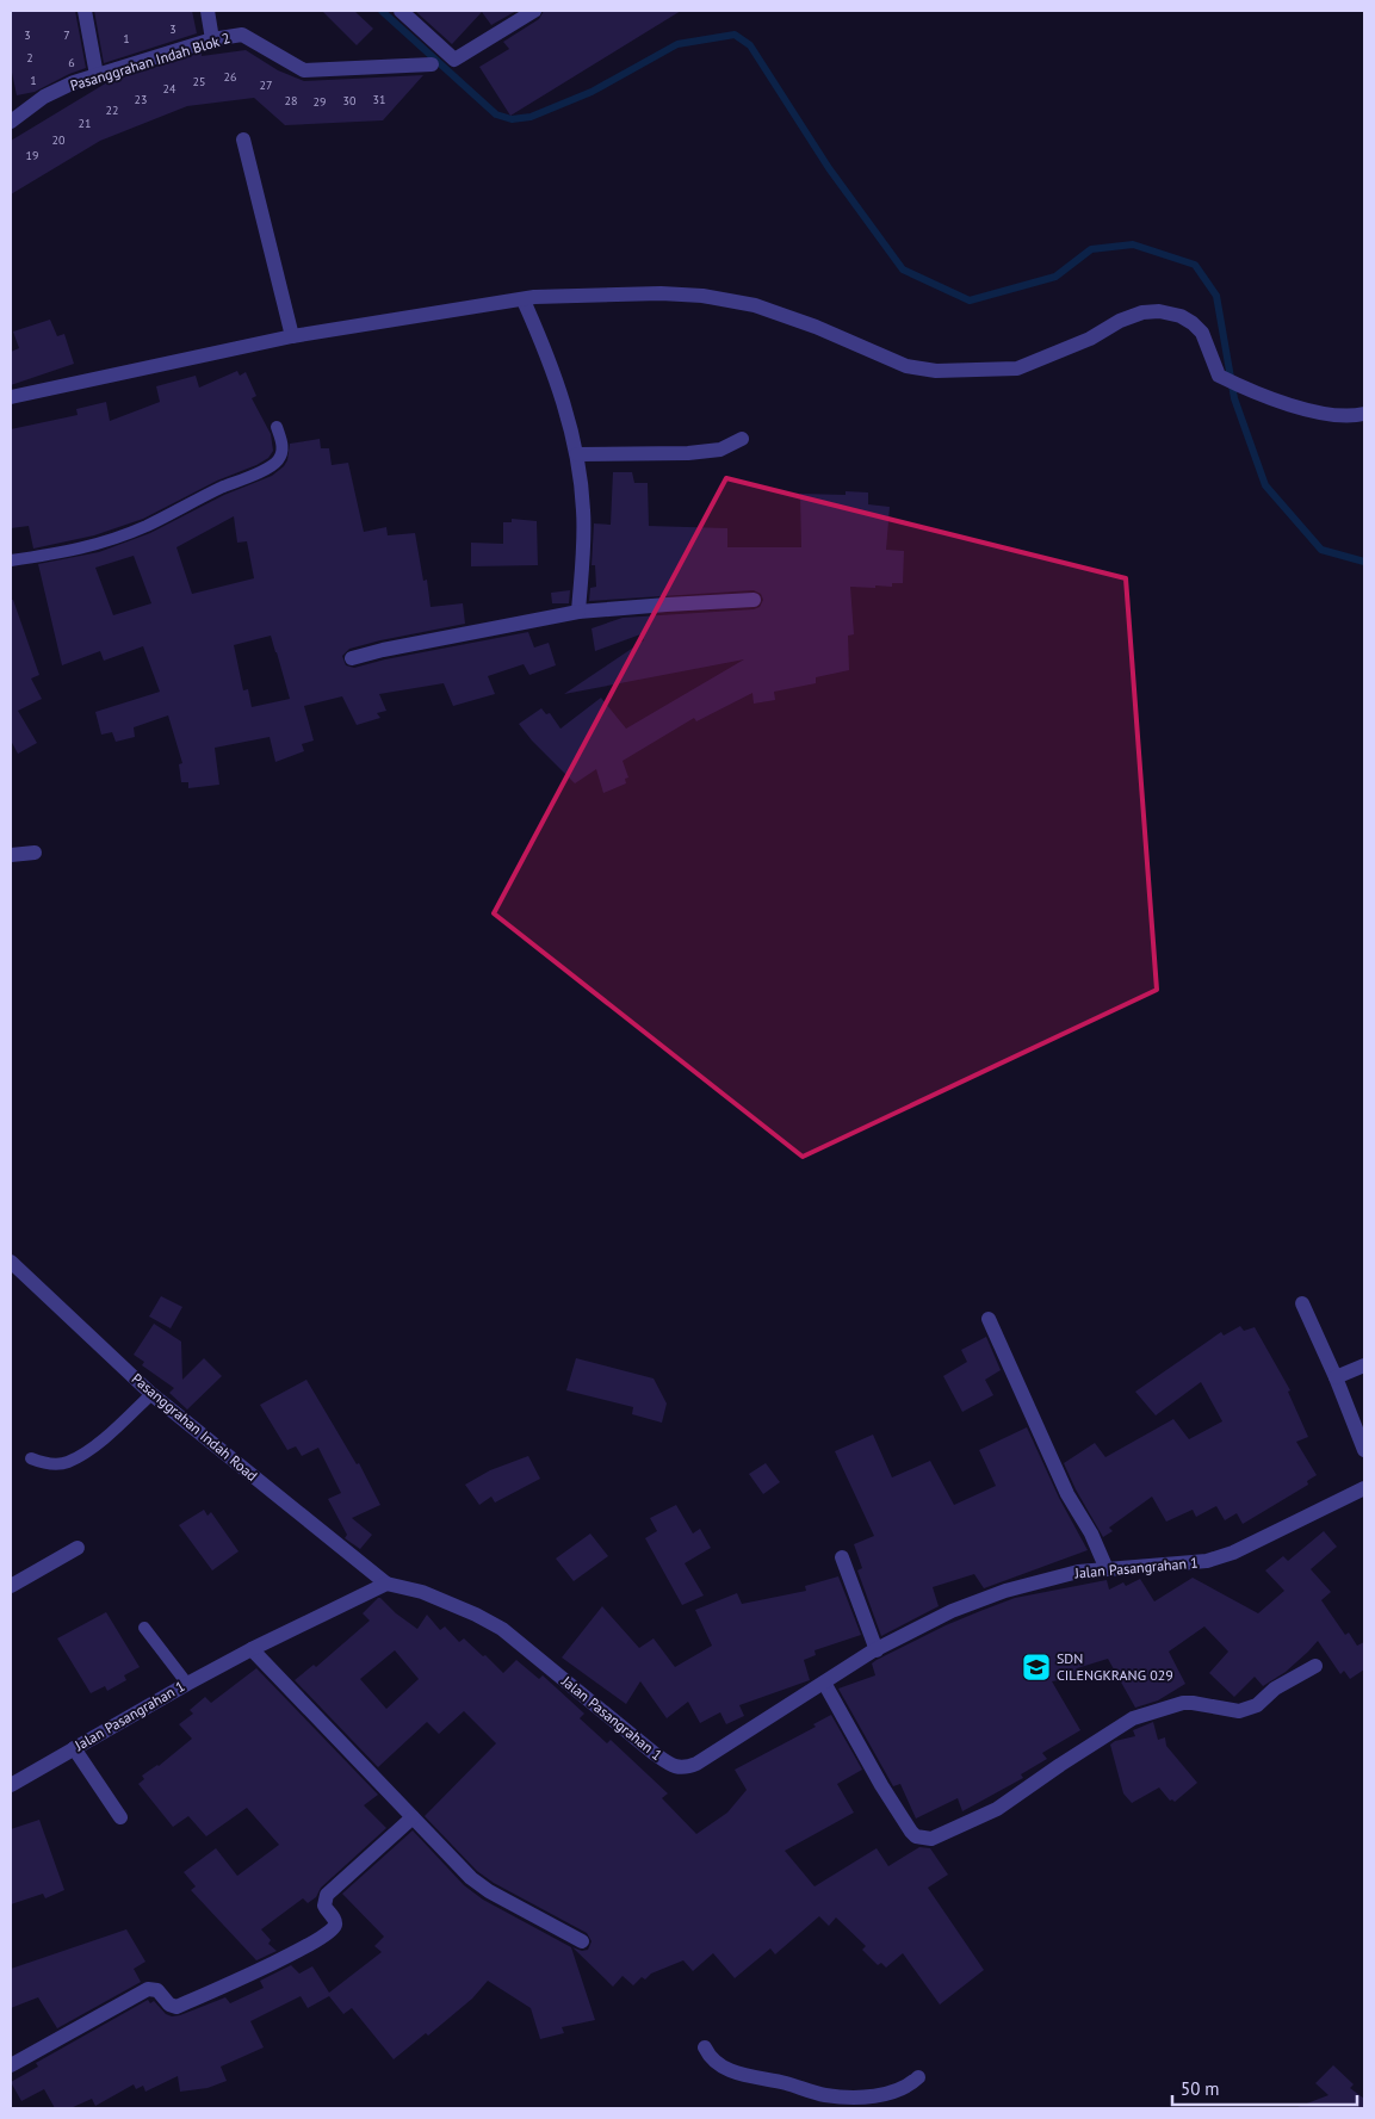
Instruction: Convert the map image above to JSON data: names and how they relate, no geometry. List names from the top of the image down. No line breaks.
{"streets":{"street":["Pasanggrahan Indah Blok 2","Pasanggrahan Indah Road","Jalan Pasangrahan 1"]},"crossings":[["Pasanggrahan Indah Road","Jalan Pasangrahan 1"]],"places":{"school or university":["SDN CILENGKRANG 029"]},"house_numbers":["3","3","7","1","2","6","26","1","25","27","24","23","31","28","30","29","22","21","20","19"],"scale_bar":"50 m"}
